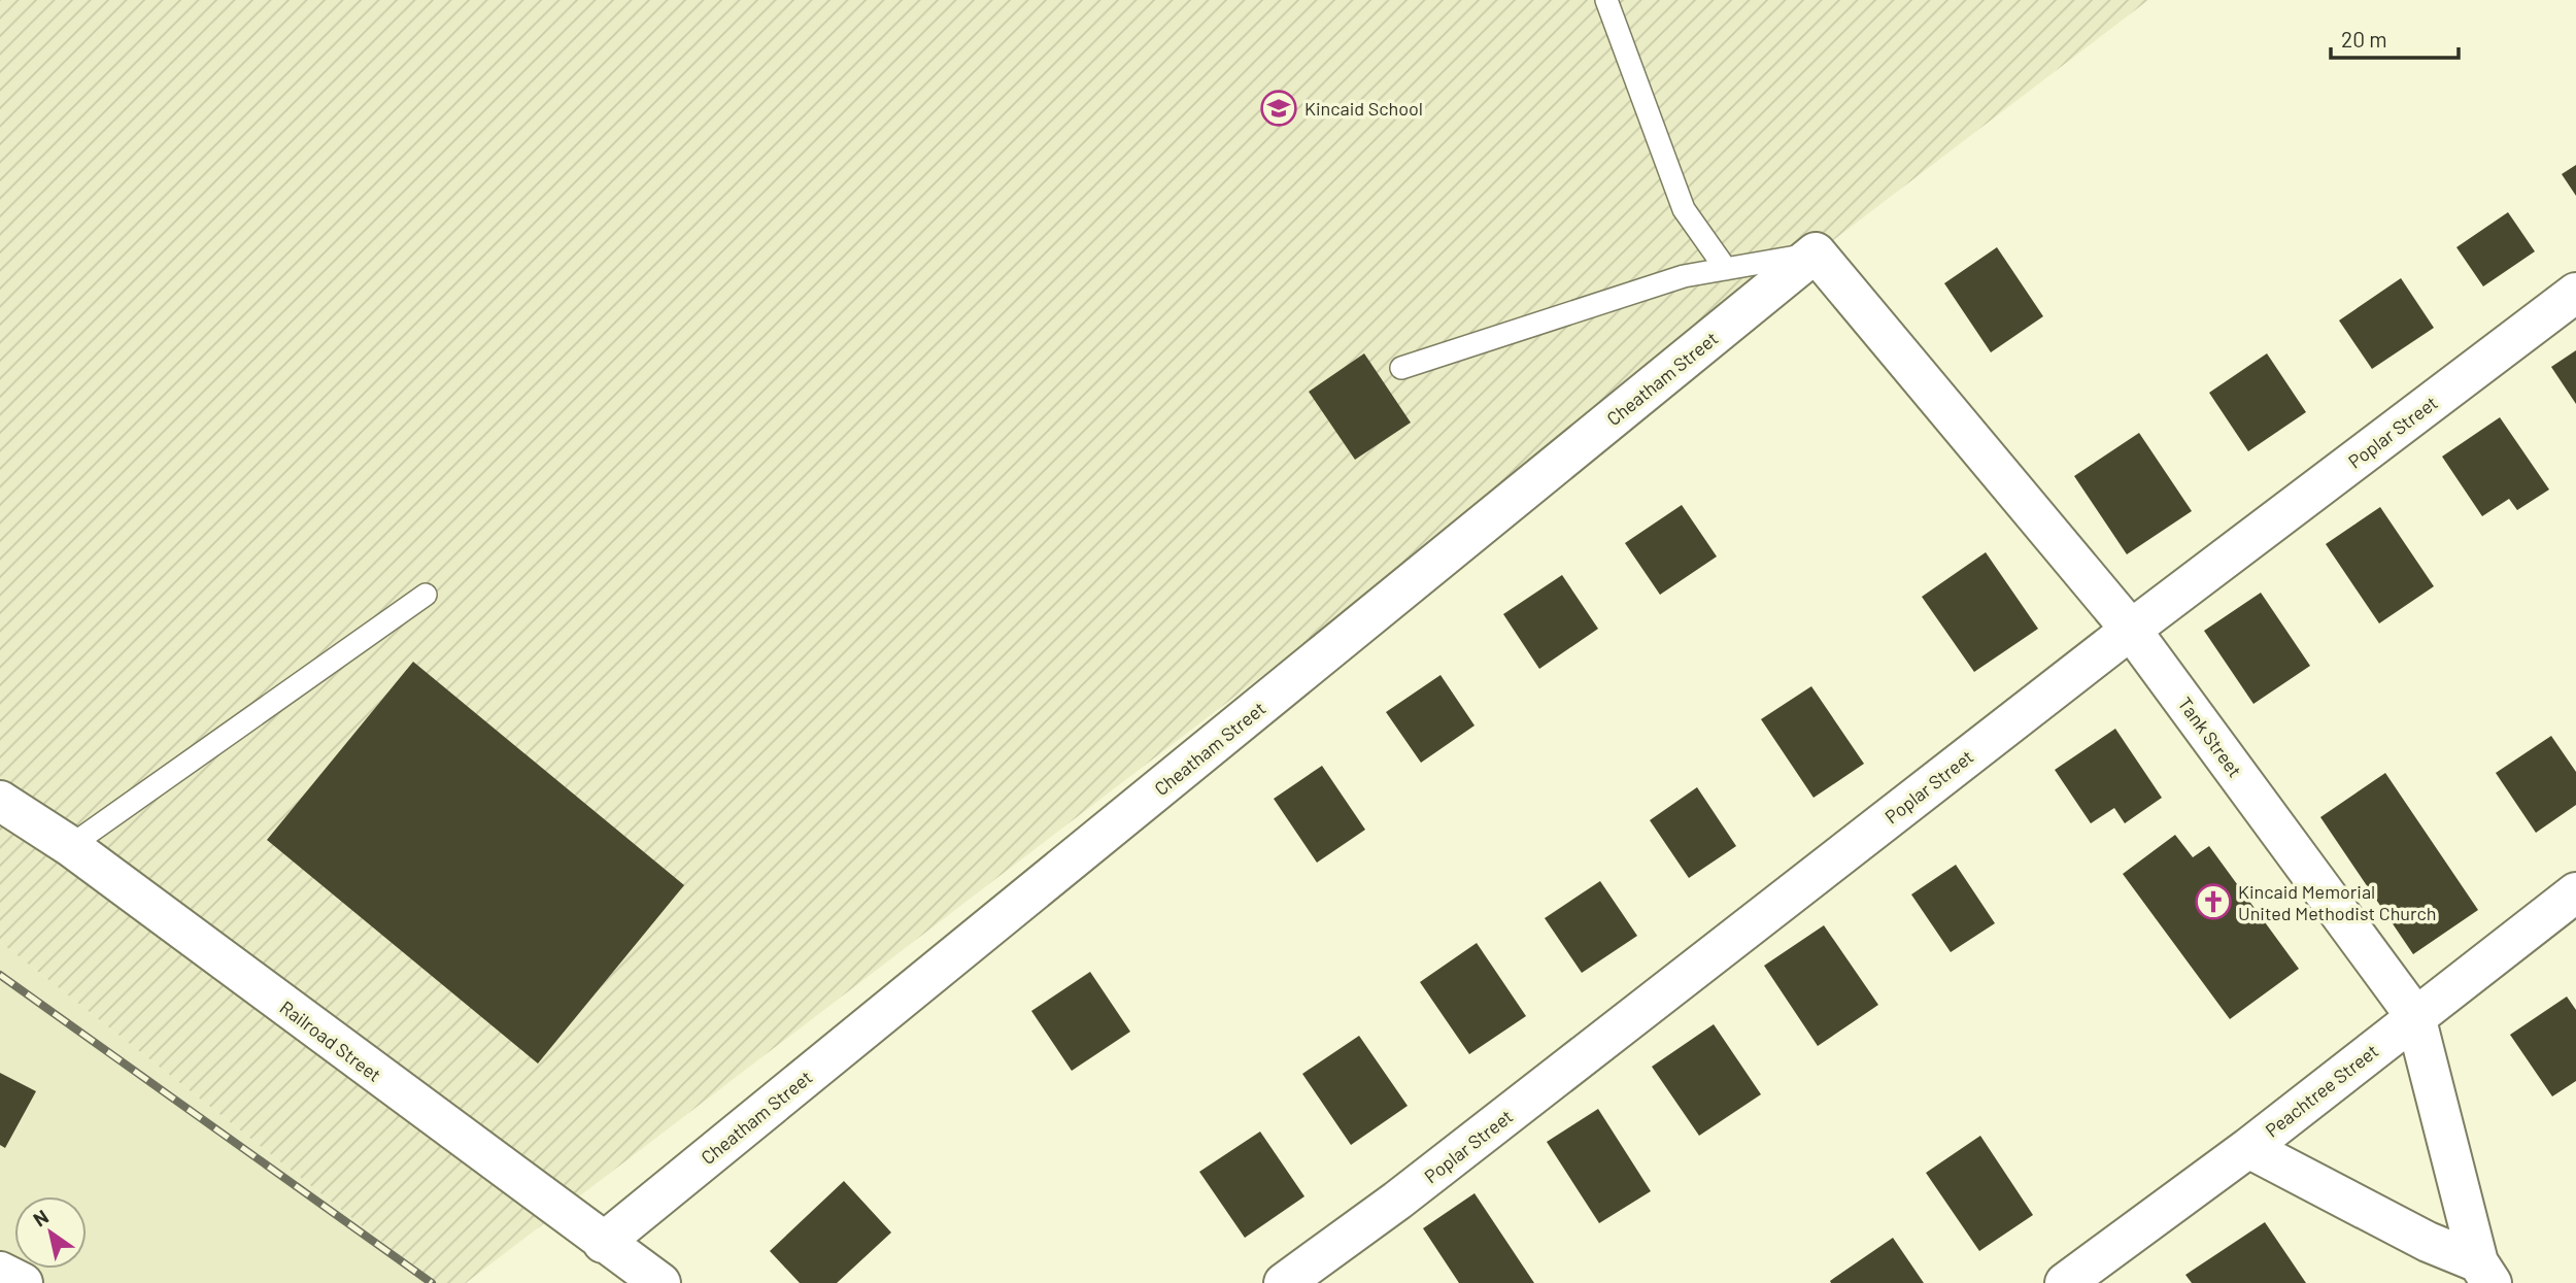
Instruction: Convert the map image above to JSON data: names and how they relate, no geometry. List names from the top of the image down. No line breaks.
{"streets":{"street":["Cheatham Street","Poplar Street","Tank Street","Railroad Street","Peachtree Street"]},"crossings":[["Cheatham Street","Tank Street"],["Cheatham Street","Railroad Street"],["Poplar Street","Tank Street"],["Tank Street","Peachtree Street"]],"places":{"school or university":["Kincaid School"],"church":["Kincaid Memorial United Methodist Church"]},"scale_bar":"20 m","north":"top left"}
